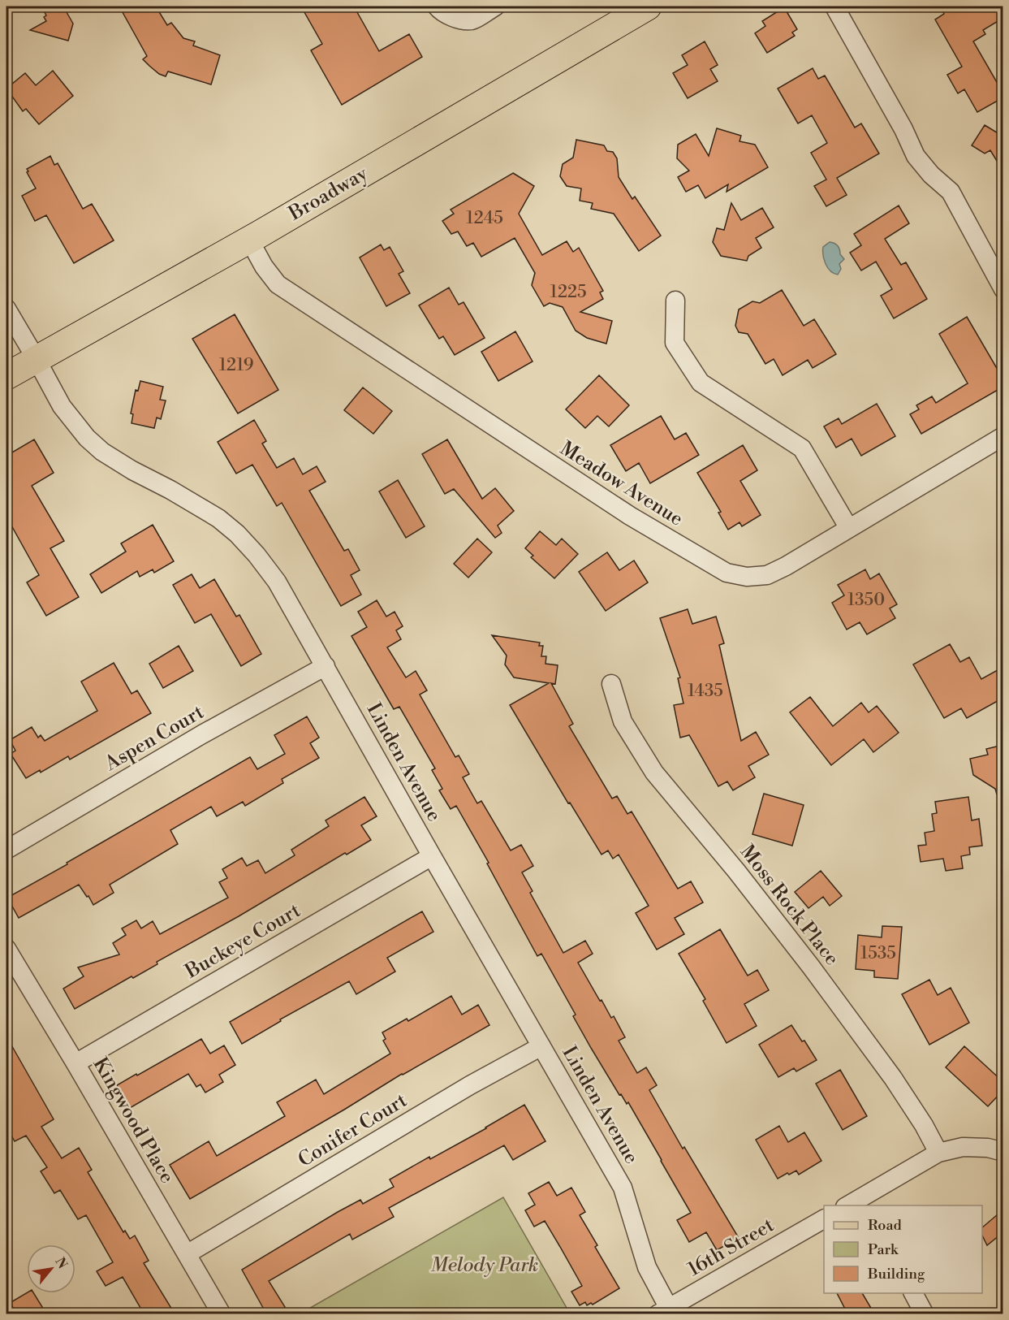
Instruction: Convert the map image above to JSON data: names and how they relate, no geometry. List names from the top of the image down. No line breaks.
{"streets":{"main road":["Broadway"],"street":["Meadow Avenue","Aspen Court","Linden Avenue","Moss Rock Place","Buckeye Court","Kingwood Place","Conifer Court","16th Street"]},"crossings":[["Broadway","Meadow Avenue"],["Broadway","Linden Avenue"],["Aspen Court","Linden Avenue"],["Linden Avenue","Buckeye Court"],["Linden Avenue","Conifer Court"],["Linden Avenue","16th Street"],["Buckeye Court","Kingwood Place"],["Kingwood Place","Conifer Court"]],"parks":["Melody Park"],"house_numbers":["1245","1225","1219","1350","1435","1535"],"legend":["Road","Park","Building"],"north":"top right"}
